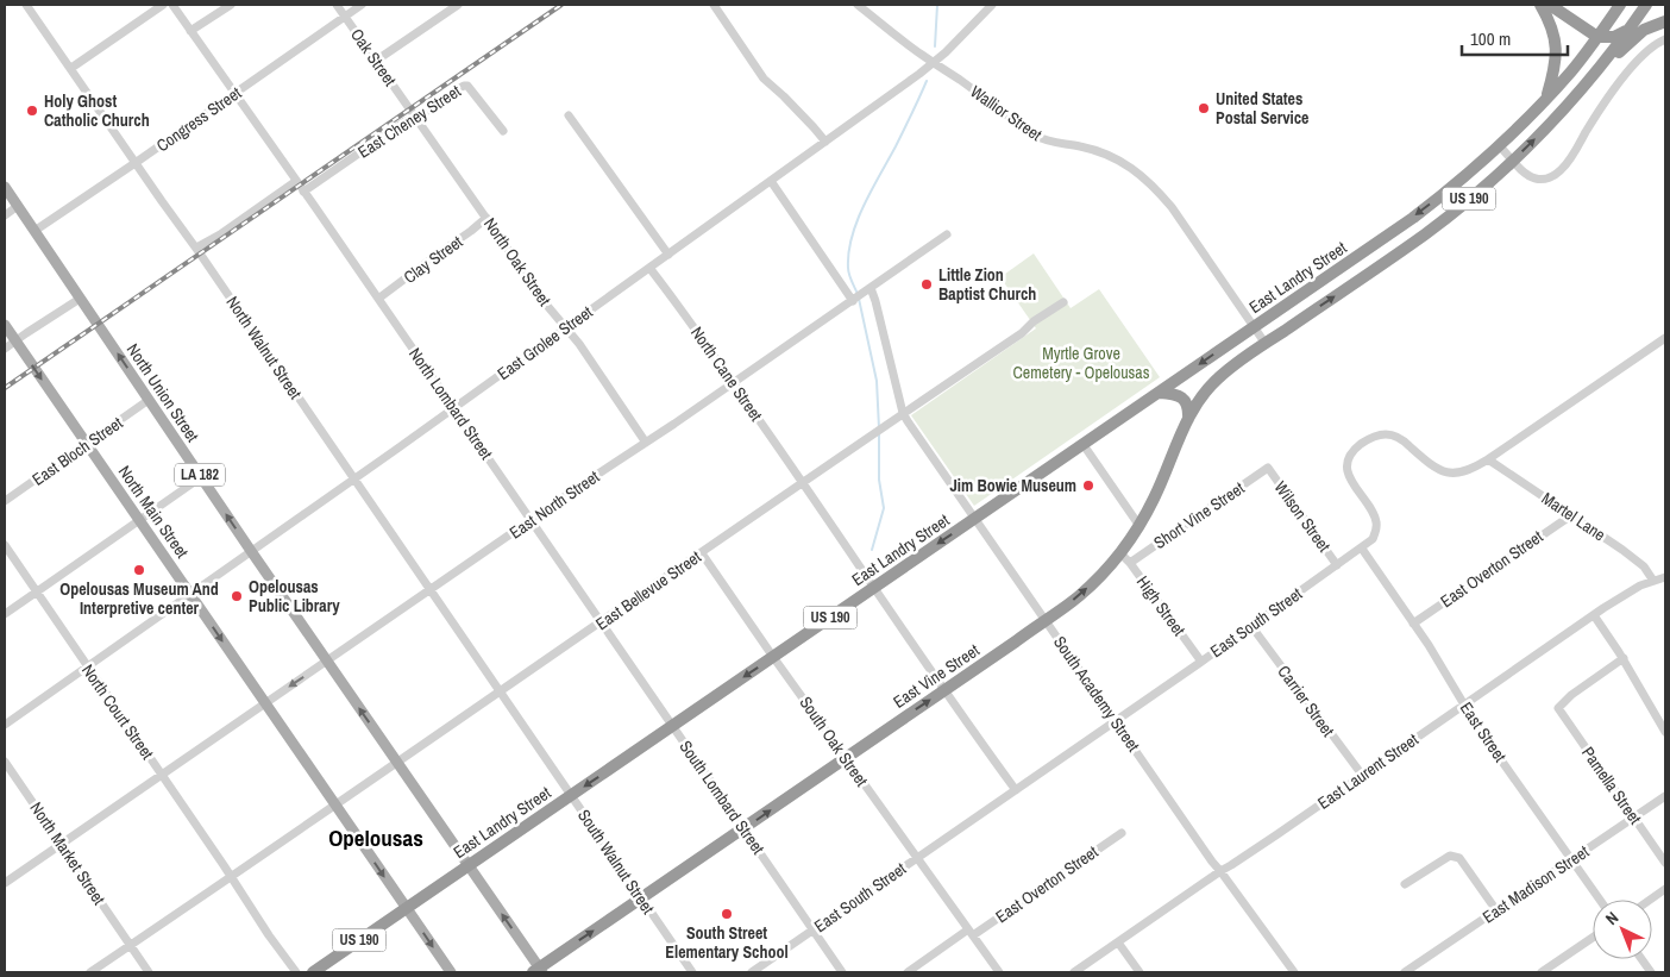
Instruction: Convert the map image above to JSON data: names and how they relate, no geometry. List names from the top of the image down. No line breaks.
{"streets":{"highway":["US 190","East Landry Street","East Vine Street"],"main road":["North Union Street","LA 182","North Main Street"],"street":["Oak Street","Wallior Street","Congress Street","East Cheney Street","Clay Street","North Oak Street","East Grolee Street","North Walnut Street","North Cane Street","North Lombard Street","East Bloch Street","East North Street","Short Vine Street","Wilson Street","Martel Lane","East Overton Street","East Bellevue Street","High Street","East South Street","South Academy Street","Carrier Street","North Court Street","East Street","South Oak Street","East Laurent Street","Pamella Street","South Lombard Street","North Market Street","South Walnut Street","East Madison Street"]},"crossings":[["Oak Street","Congress Street"],["Oak Street","East Cheney Street"],["Oak Street","North Oak Street"],["Wallior Street","East Landry Street"],["Wallior Street","East Grolee Street"],["Wallior Street","East Vine Street"],["Congress Street","North Walnut Street"],["Congress Street","North Union Street"],["Congress Street","North Lombard Street"],["East Cheney Street","North Oak Street"],["East Cheney Street","North Walnut Street"],["East Cheney Street","North Lombard Street"],["US 190","East Landry Street"],["US 190","East Vine Street"],["Clay Street","North Oak Street"],["Clay Street","North Lombard Street"],["North Oak Street","East Grolee Street"],["North Oak Street","East North Street"],["East Landry Street","North Cane Street"],["East Landry Street","LA 182"],["East Landry Street","North Main Street"],["East Landry Street","South Academy Street"],["East Landry Street","South Oak Street"],["East Landry Street","South Lombard Street"],["East Landry Street","South Walnut Street"],["East Grolee Street","North Walnut Street"],["East Grolee Street","North Cane Street"],["East Grolee Street","North Union Street"],["East Grolee Street","North Lombard Street"],["East Grolee Street","North Main Street"],["East Grolee Street","North Court Street"],["North Walnut Street","East North Street"],["North Walnut Street","East Bellevue Street"],["North Walnut Street","South Walnut Street"],["North Cane Street","East North Street"],["North Cane Street","East Bellevue Street"],["North Cane Street","East South Street"],["North Cane Street","East Vine Street"],["North Union Street","East Bloch Street"],["North Union Street","LA 182"],["North Union Street","East North Street"],["North Union Street","East Bellevue Street"],["North Lombard Street","East North Street"],["North Lombard Street","East Bellevue Street"],["North Lombard Street","South Lombard Street"],["East Bloch Street","North Main Street"],["LA 182","East Bellevue Street"],["LA 182","East Vine Street"],["East North Street","North Main Street"],["East North Street","North Court Street"],["East North Street","North Market Street"],["North Main Street","East Bellevue Street"],["Short Vine Street","Wilson Street"],["Short Vine Street","High Street"],["Wilson Street","East South Street"],["Martel Lane","East Overton Street"],["Martel Lane","East South Street"],["Martel Lane","East Laurent Street"],["East Overton Street","East Street"],["East Overton Street","South Oak Street"],["East Bellevue Street","South Academy Street"],["East Bellevue Street","North Court Street"],["East Bellevue Street","South Oak Street"],["East Bellevue Street","South Lombard Street"],["East Bellevue Street","North Market Street"],["East Bellevue Street","South Walnut Street"],["High Street","East South Street"],["High Street","East Vine Street"],["East South Street","South Academy Street"],["East South Street","Carrier Street"],["East South Street","East Street"],["East South Street","South Oak Street"],["East South Street","South Lombard Street"],["East Vine Street","South Academy Street"],["East Vine Street","South Oak Street"],["East Vine Street","South Lombard Street"],["East Vine Street","South Walnut Street"],["South Academy Street","East Laurent Street"],["Carrier Street","East Laurent Street"],["East Street","East Laurent Street"],["East Street","East Madison Street"],["Pamella Street","East Madison Street"]],"one_way":["East Landry Street","North Union Street","East Vine Street"],"districts":["Opelousas"],"parks":["Myrtle Grove Cemetery - Opelousas"],"places":["United States Postal Service","Holy Ghost Catholic Church","Little Zion Baptist Church","Jim Bowie Museum","Opelousas Museum And Interpretive center","Opelousas Public Library","South Street Elementary School"],"scale_bar":"100 m","north":"top left"}
